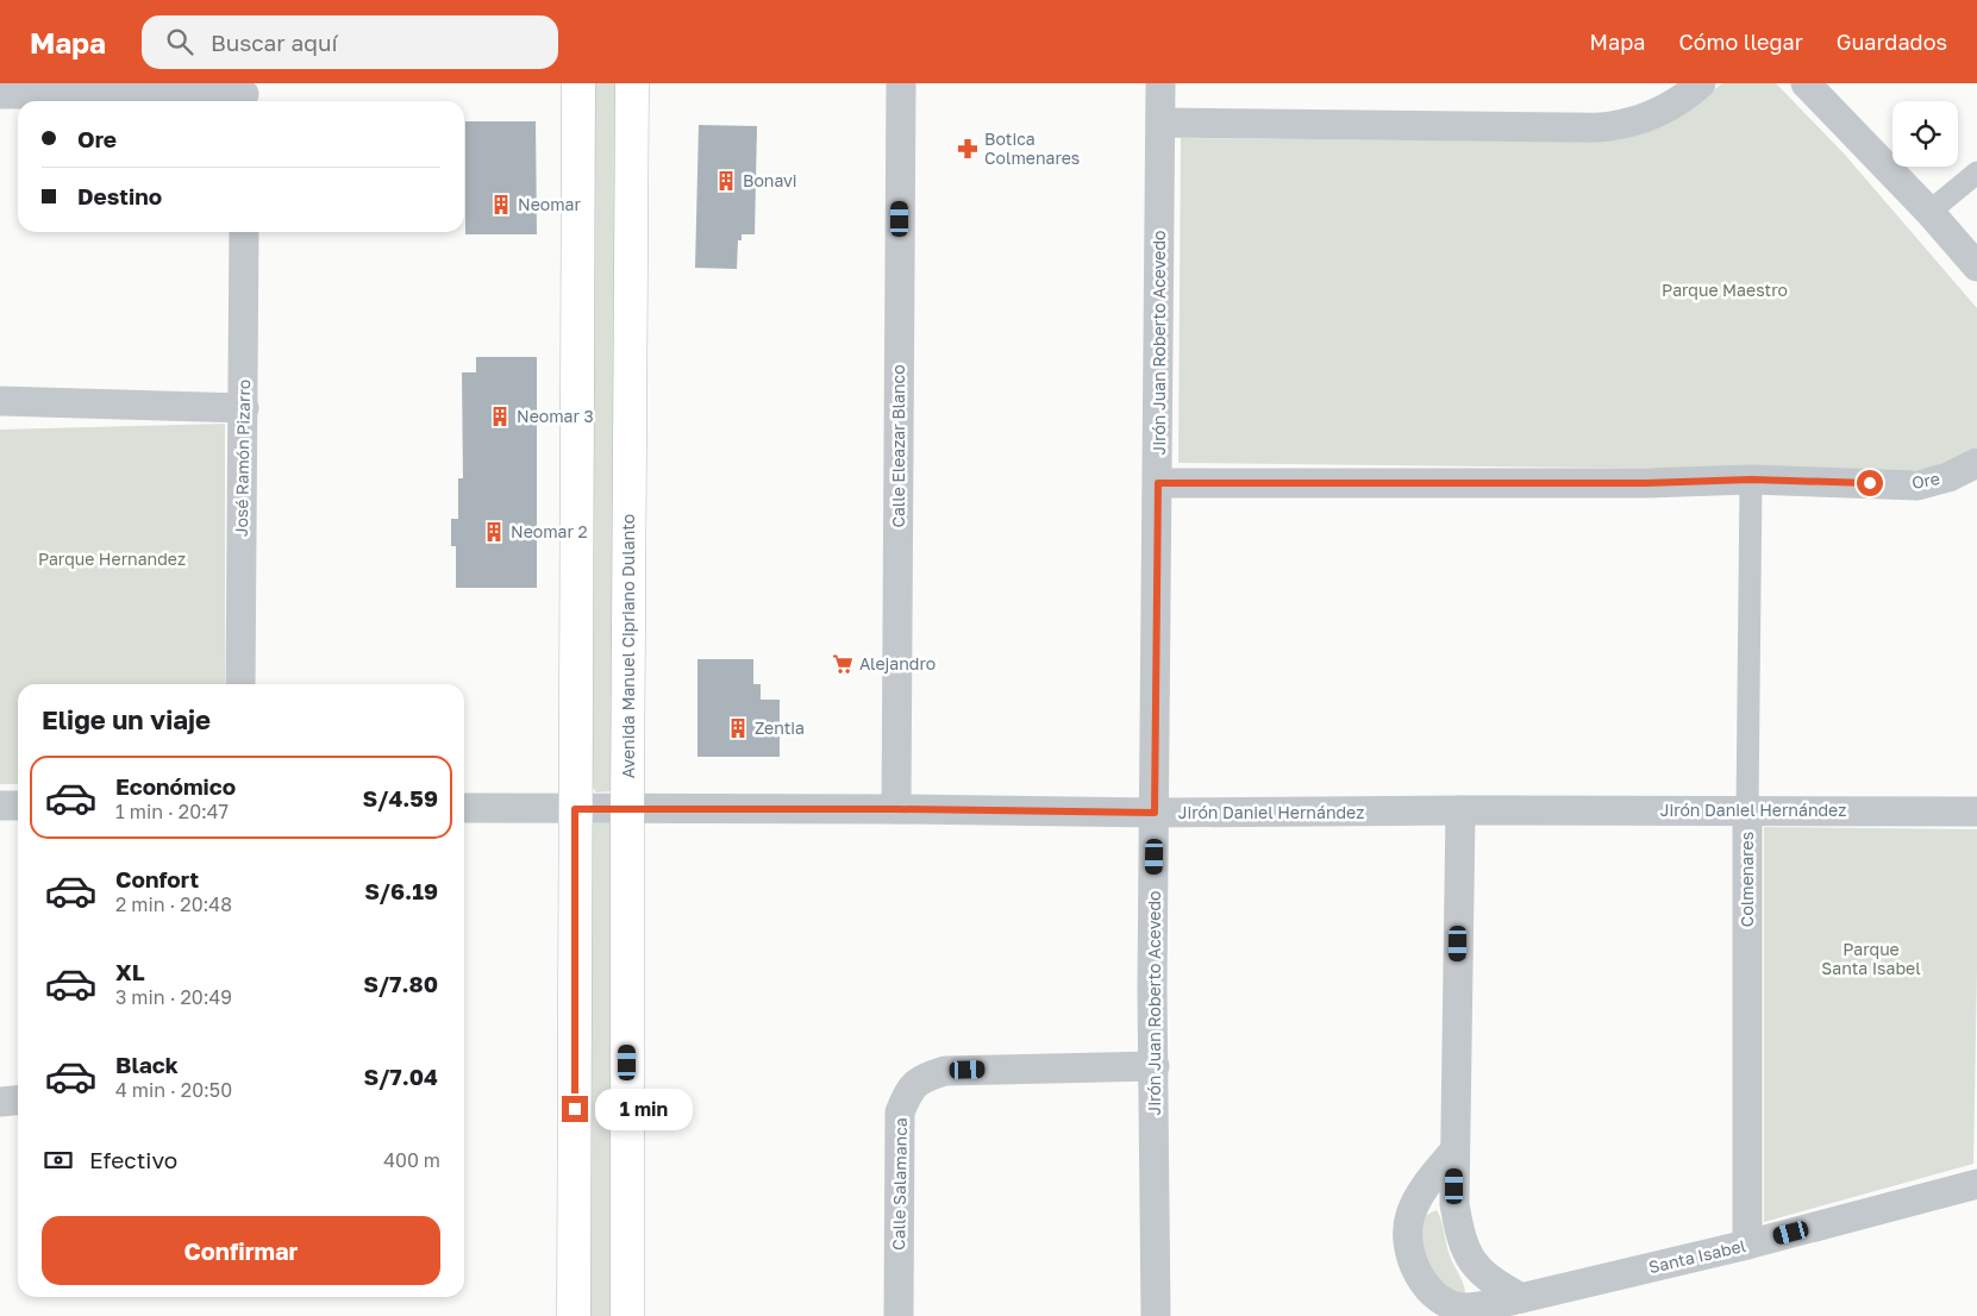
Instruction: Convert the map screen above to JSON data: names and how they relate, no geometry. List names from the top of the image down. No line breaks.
{"streets":{"main road":["Avenida Manuel Cipriano Dulanto"],"street":["Jirón Juan Roberto Acevedo","Calle Eleazar Blanco","José Ramón Pizarro","Ore","Jirón Daniel Hernández","Colmenares","Calle Salamanca","Santa Isabel"]},"crossings":[["Jirón Juan Roberto Acevedo","Ore"],["Jirón Juan Roberto Acevedo","Jirón Daniel Hernández"],["Jirón Juan Roberto Acevedo","Calle Salamanca"],["Calle Eleazar Blanco","Jirón Daniel Hernández"],["Ore","Colmenares"],["Avenida Manuel Cipriano Dulanto","Jirón Daniel Hernández"],["Jirón Daniel Hernández","Colmenares"],["Colmenares","Santa Isabel"]],"parks":["Parque Maestro","Parque Hernandez","Parque Santa Isabel"],"places":{"pharmacy":["Botica Colmenares"],"building":["Bonavi","Neomar","Neomar 3","Neomar 2","Zentia"],"supermarket":["Alejandro"]},"page":{"header":"Mapa","search":"Buscar aquí","nav":["Mapa","Cómo llegar","Guardados"],"banner":["Ore","Destino"],"heading":"Elige un viaje","list":[{"name":"Económico","note":"1 min · 20:47","value":"S/4.59"},{"name":"Confort","note":"2 min · 20:48","value":"S/6.19"},{"name":"XL","note":"3 min · 20:49","value":"S/7.80"},{"name":"Black","note":"4 min · 20:50","value":"S/7.04"}],"bubble":"1 min","pay":["Efectivo","400 m"],"buttons":"Confirmar"}}
